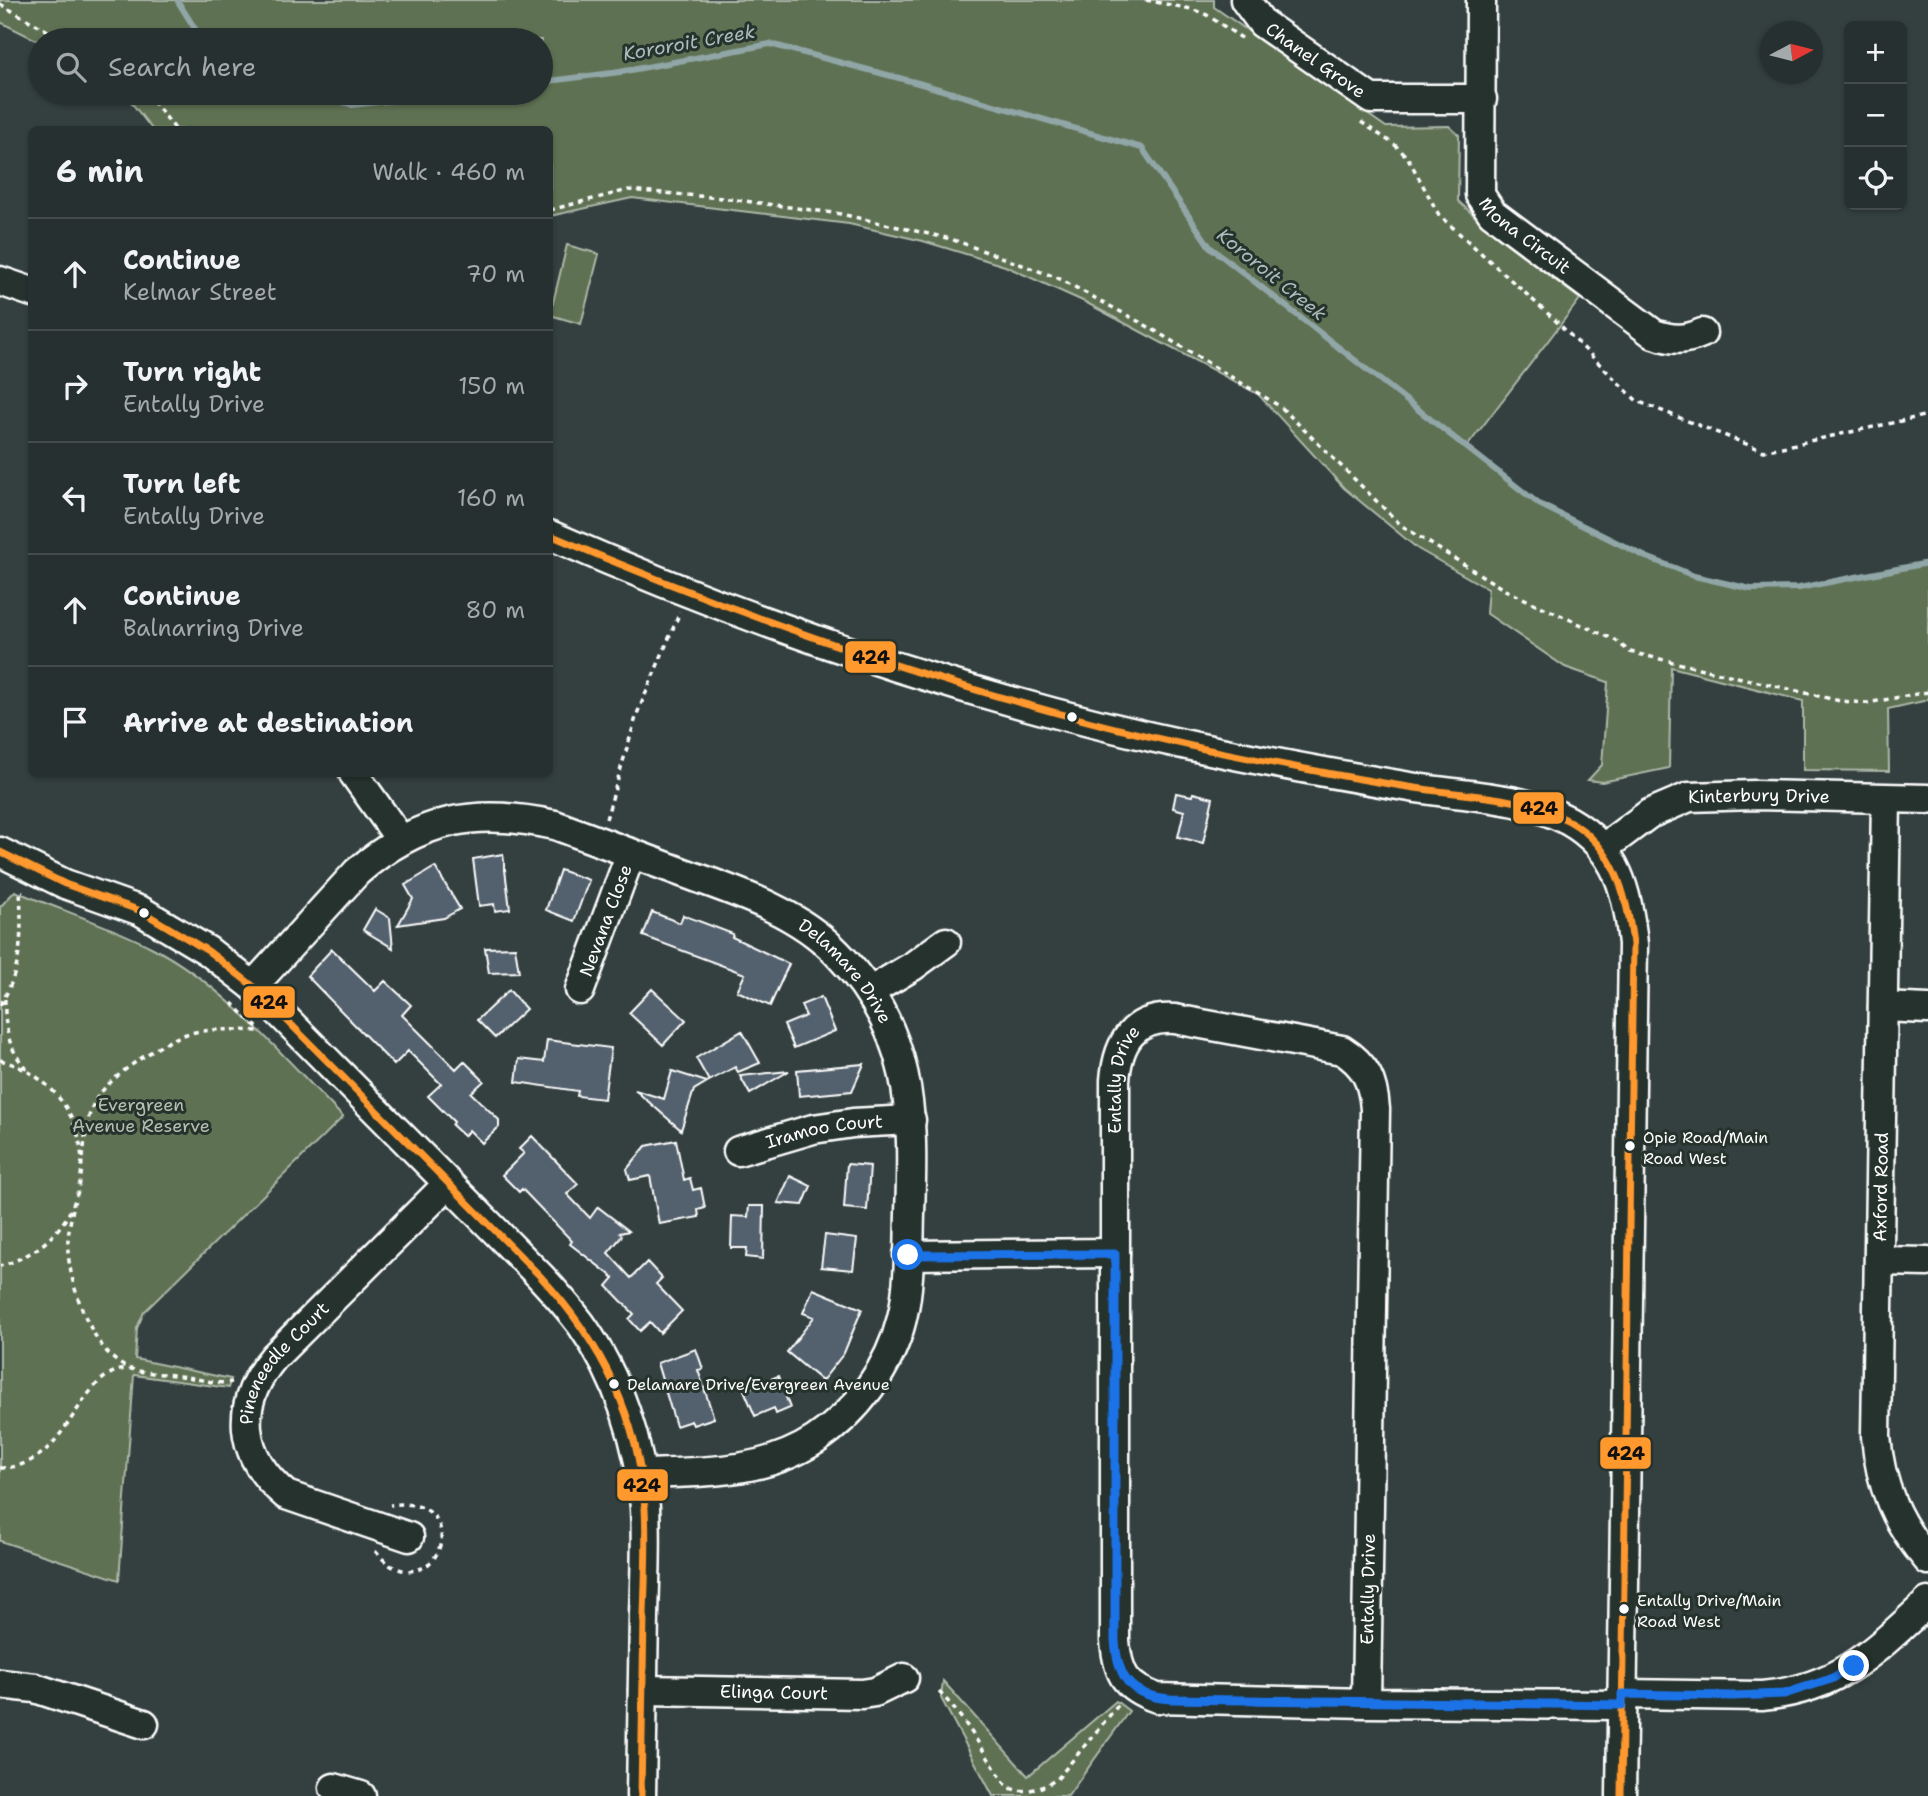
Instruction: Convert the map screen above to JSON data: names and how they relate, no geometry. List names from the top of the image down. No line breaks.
{"streets":{"street":["Chanel Grove","Mona Circuit","Kinterbury Drive","Nevana Close","Delamare Drive","Entally Drive","Iramoo Court","Axford Road","Pineneedle Court","Elinga Court"]},"crossings":[["Chanel Grove","Mona Circuit"],["Kinterbury Drive","Axford Road"],["Nevana Close","Delamare Drive"],["Delamare Drive","Iramoo Court"]],"water":["Kororoit Creek"],"parks":["Evergreen Avenue Reserve"],"places":["Opie Road/Main Road West","Delamare Drive/Evergreen Avenue","Entally Drive/Main Road West"],"lines":["transit line 424"],"north":"right","page":{"map_buttons":["+","−"],"search":"Search here","heading":["6 min","Walk · 460 m"],"list":[["Continue","Kelmar Street","70 m"],["Turn right","Entally Drive","150 m"],["Turn left","Entally Drive","160 m"],["Continue","Balnarring Drive","80 m"],"Arrive at destination"]}}
